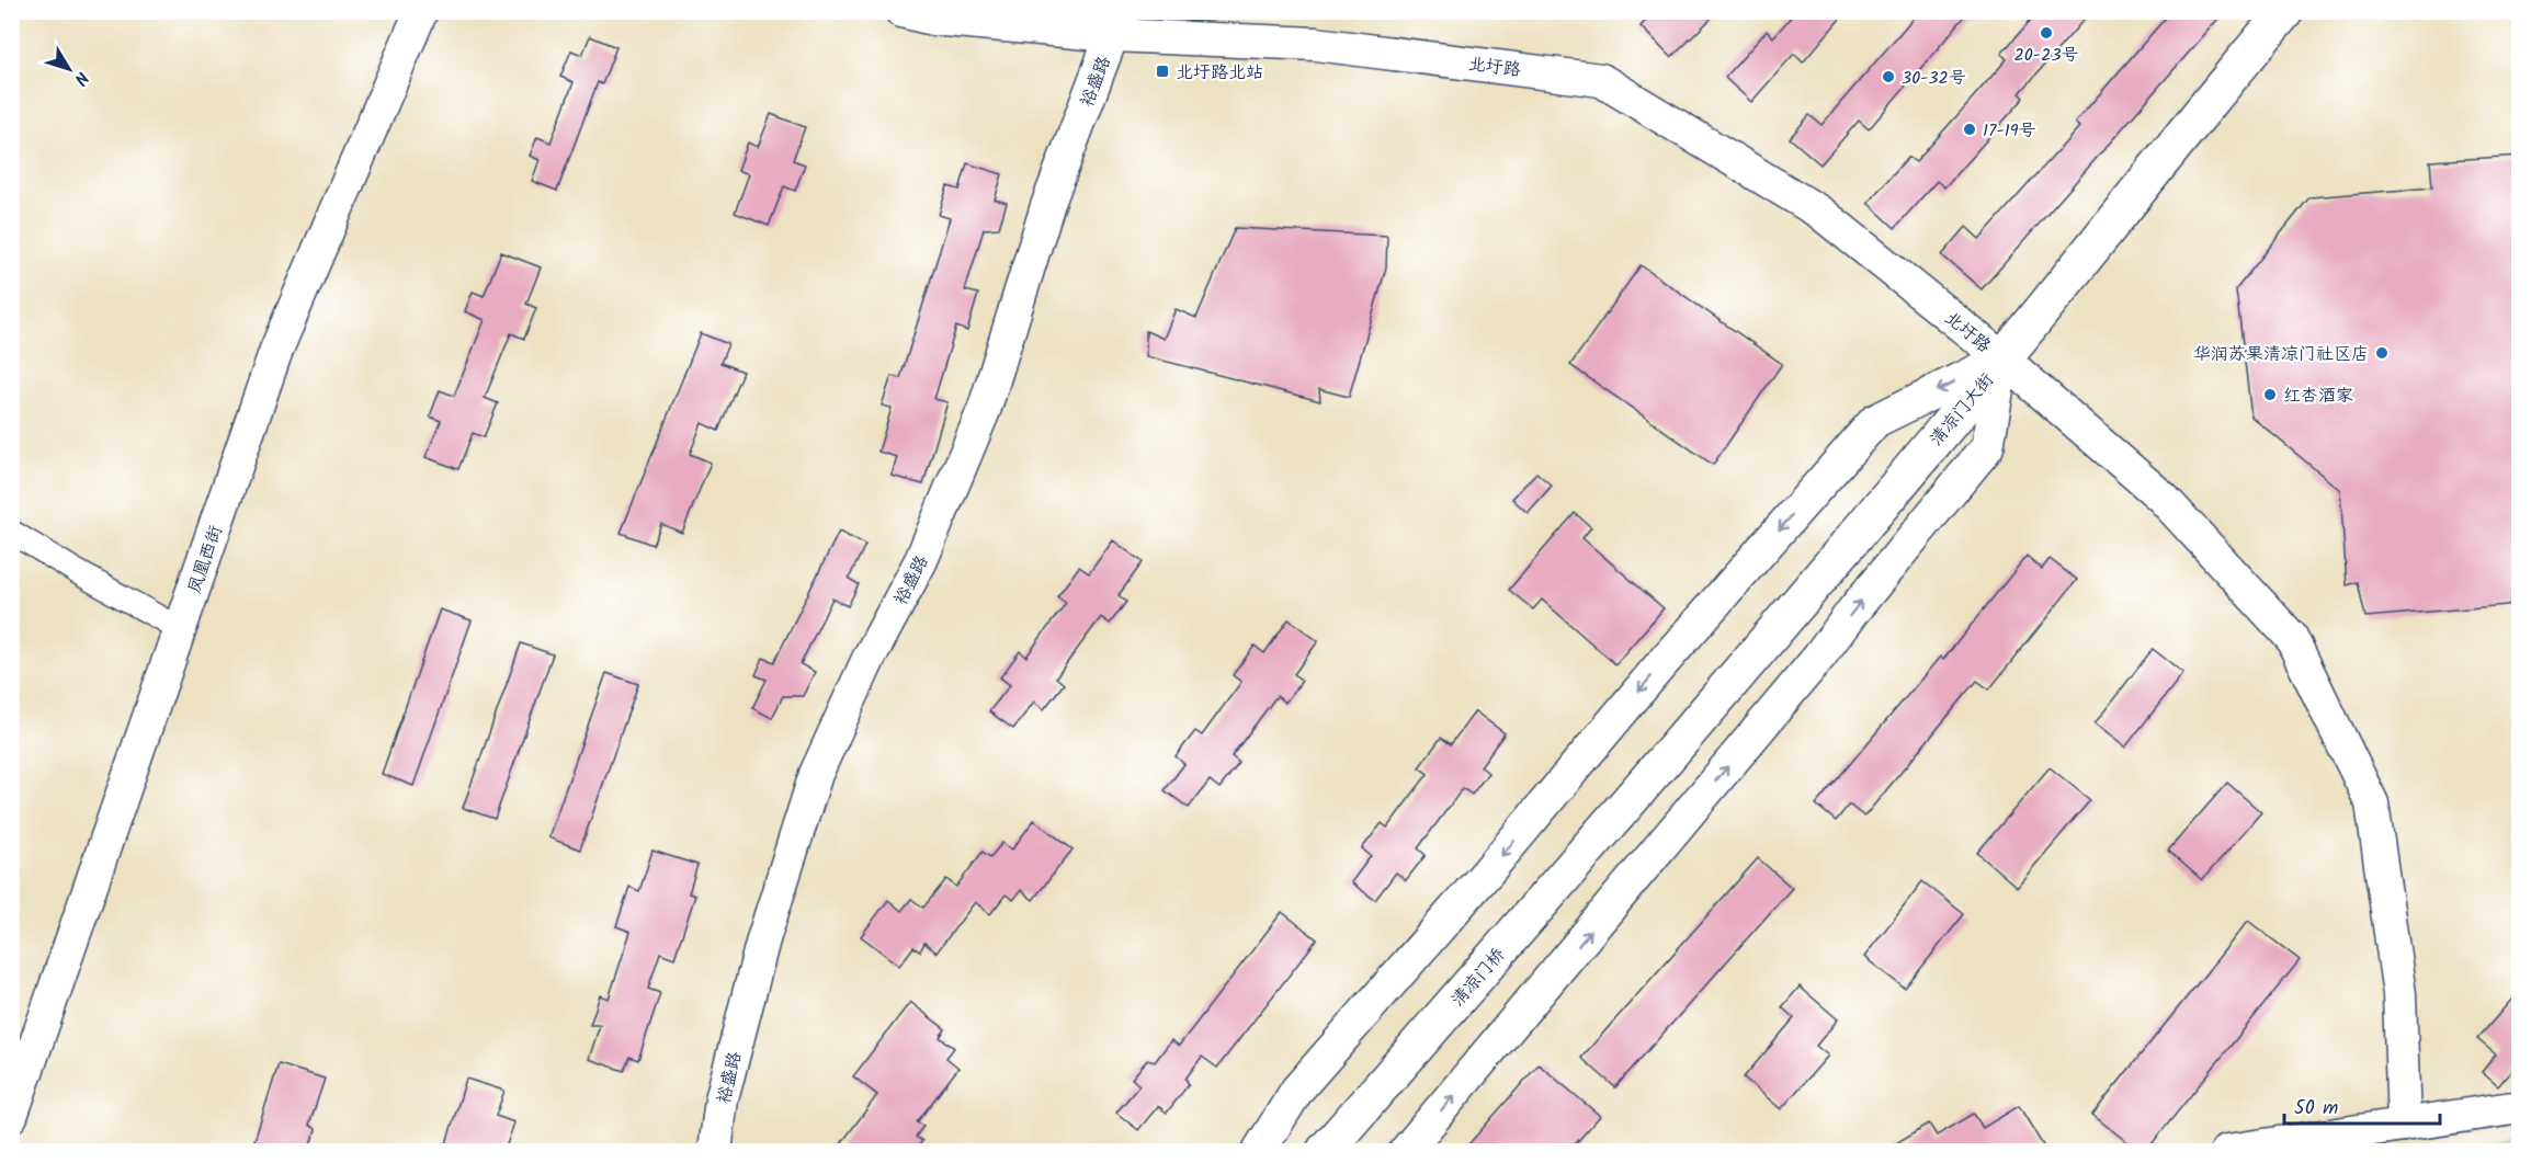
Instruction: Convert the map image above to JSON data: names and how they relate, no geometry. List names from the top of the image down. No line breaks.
{"streets":{"main road":["清凉门大街","清凉门桥"],"street":["北圩路","裕盛路","凤凰西街"]},"crossings":[["北圩路","裕盛路"],["北圩路","清凉门大街"],["清凉门大街","清凉门桥"]],"places":{"other":["20-23号","30-32号","17-19号","华润苏果清凉门社区店","红杏酒家"],"transit":["北圩路北站"]},"scale_bar":"50 m","north":"bottom right"}
